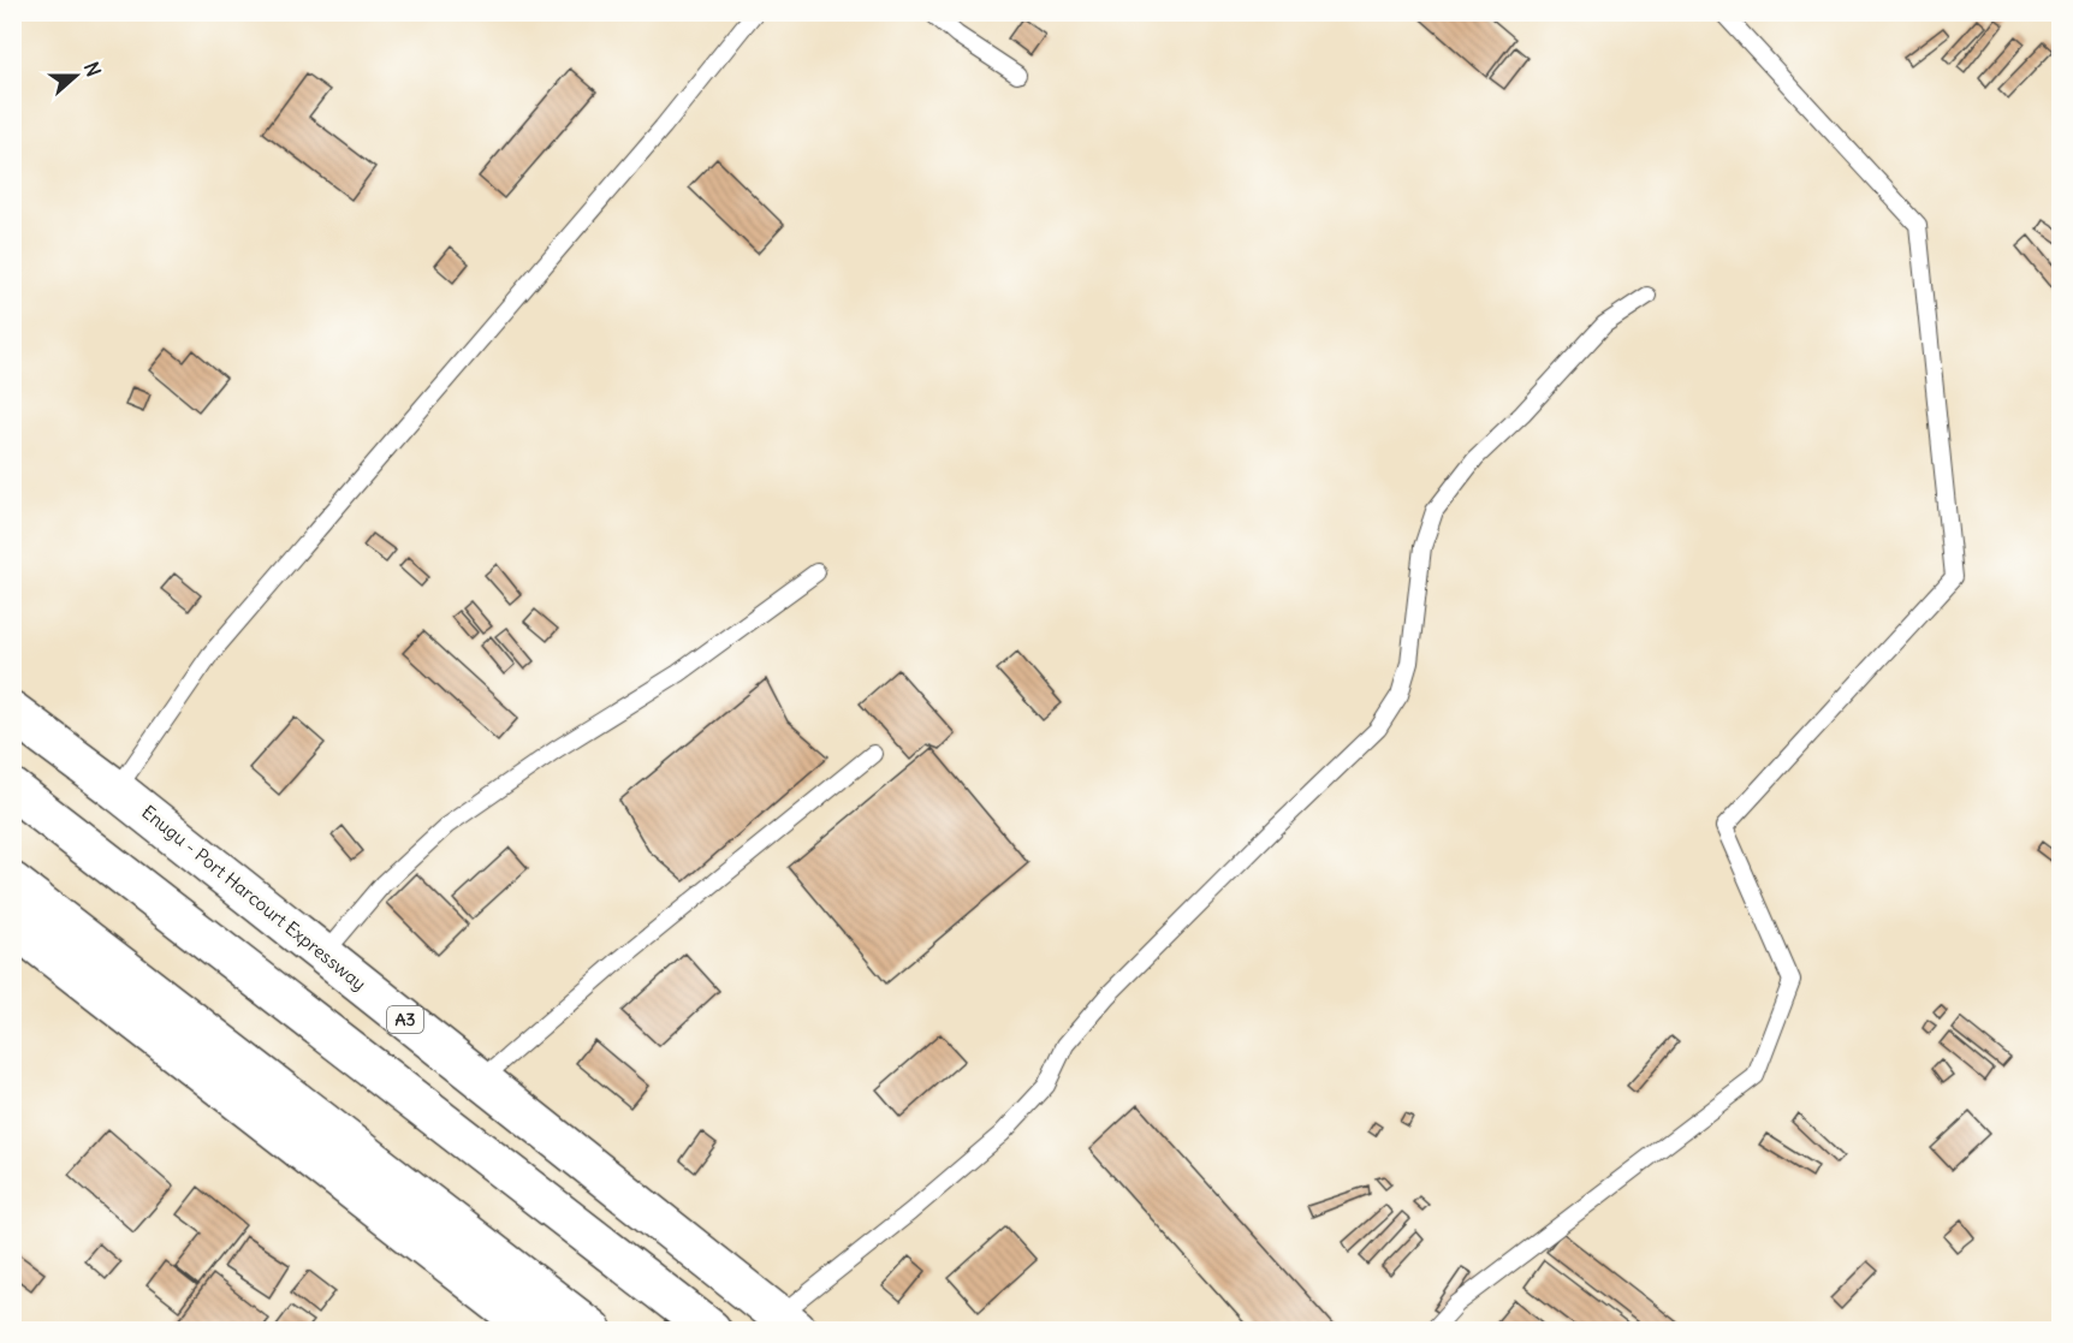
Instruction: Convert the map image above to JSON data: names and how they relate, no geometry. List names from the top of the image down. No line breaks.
{"streets":{"main road":["Enugu - Port Harcourt Expressway","A3"]},"north":"right"}
